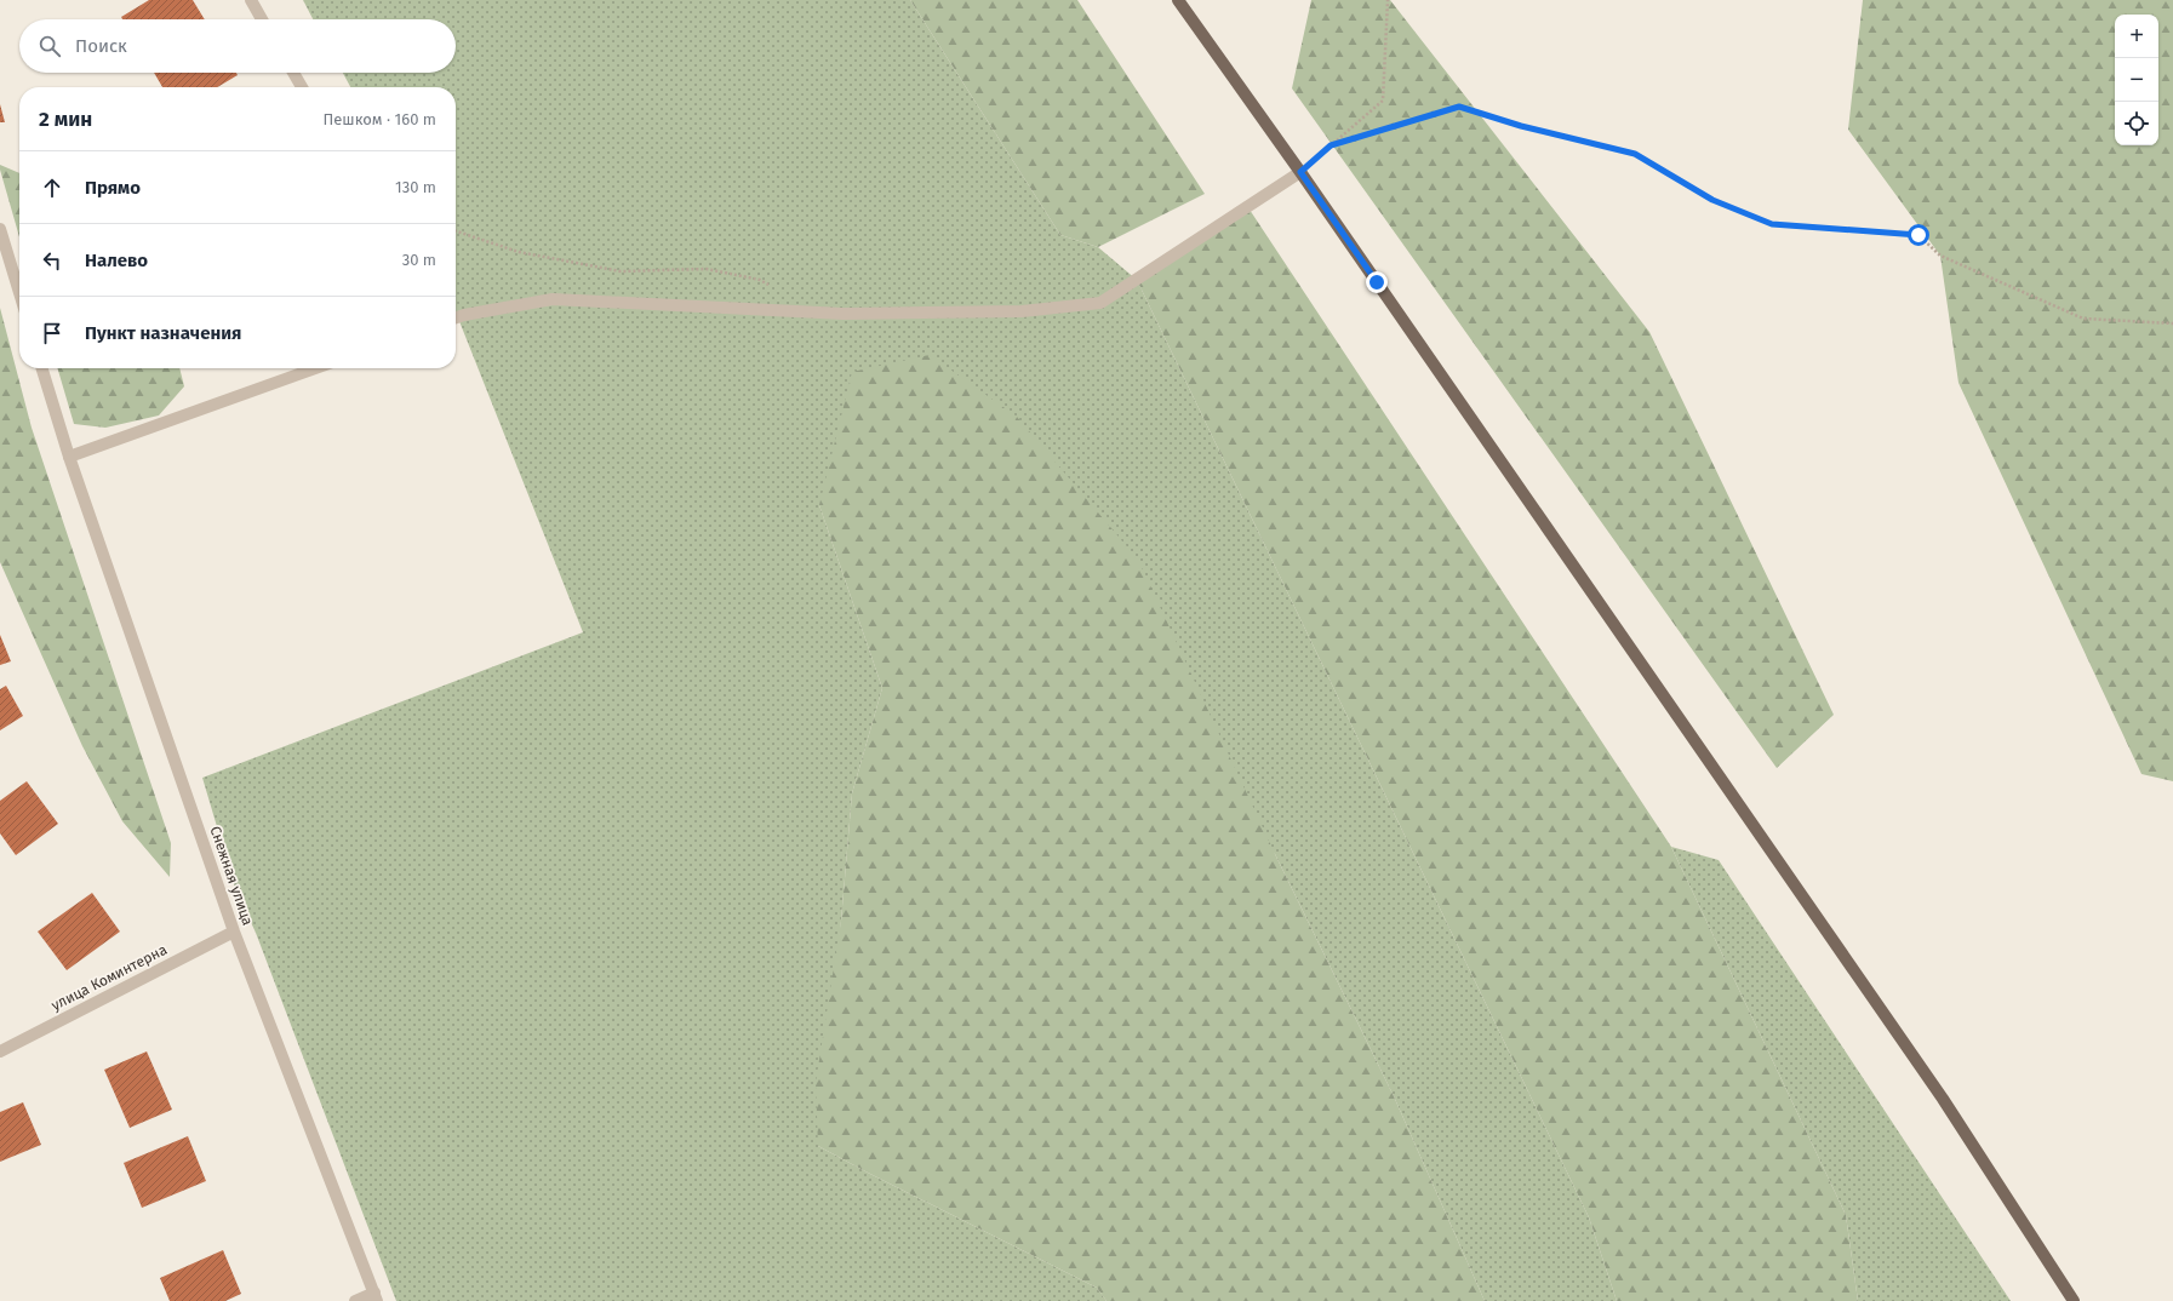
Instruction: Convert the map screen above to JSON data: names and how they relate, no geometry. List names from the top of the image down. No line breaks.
{"streets":{"street":["Снежная улица","улица Коминтерна"]},"crossings":[["Снежная улица","улица Коминтерна"]],"page":{"map_buttons":["+","−"],"search":"Поиск","heading":["2 мин","Пешком · 160 m"],"list":[["Прямо","130 m"],["Налево","30 m"],"Пункт назначения"]}}
